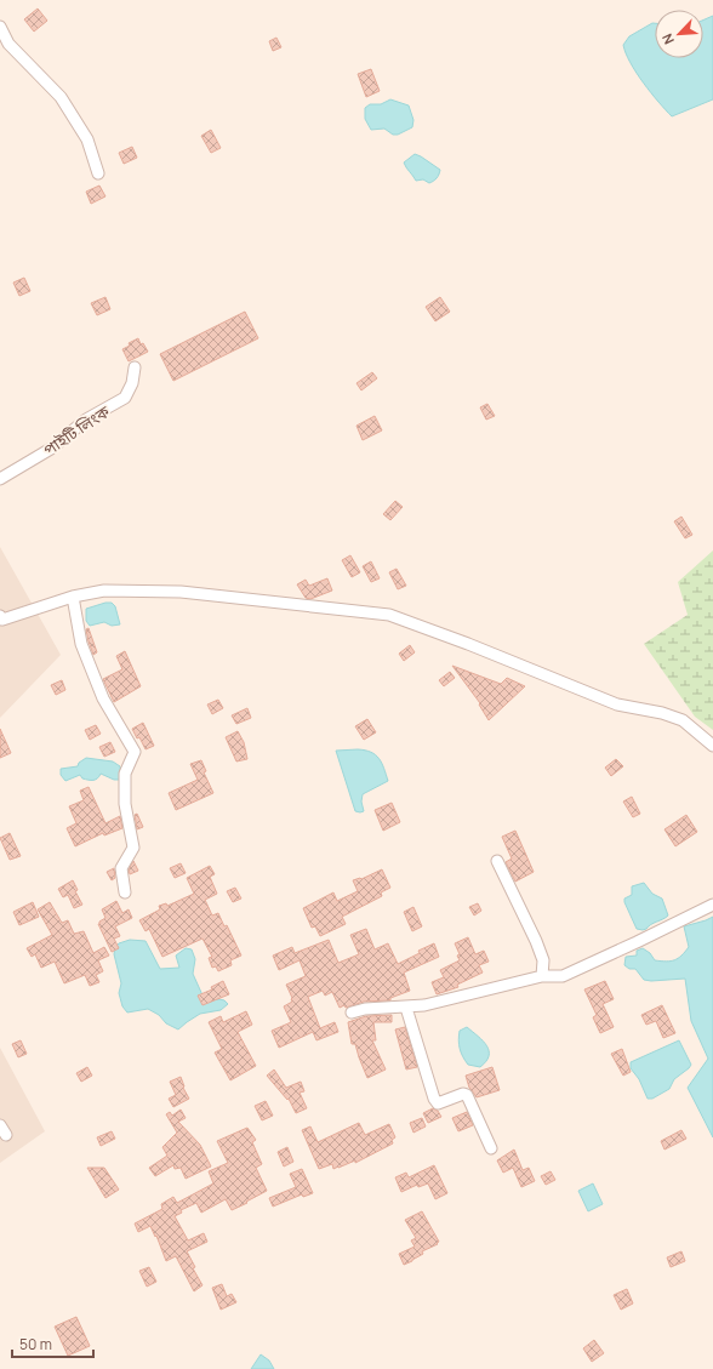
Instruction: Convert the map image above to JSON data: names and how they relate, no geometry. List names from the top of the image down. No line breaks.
{"streets":{"street":["পাইটি লিংক"]},"scale_bar":"50 m","north":"bottom left"}
